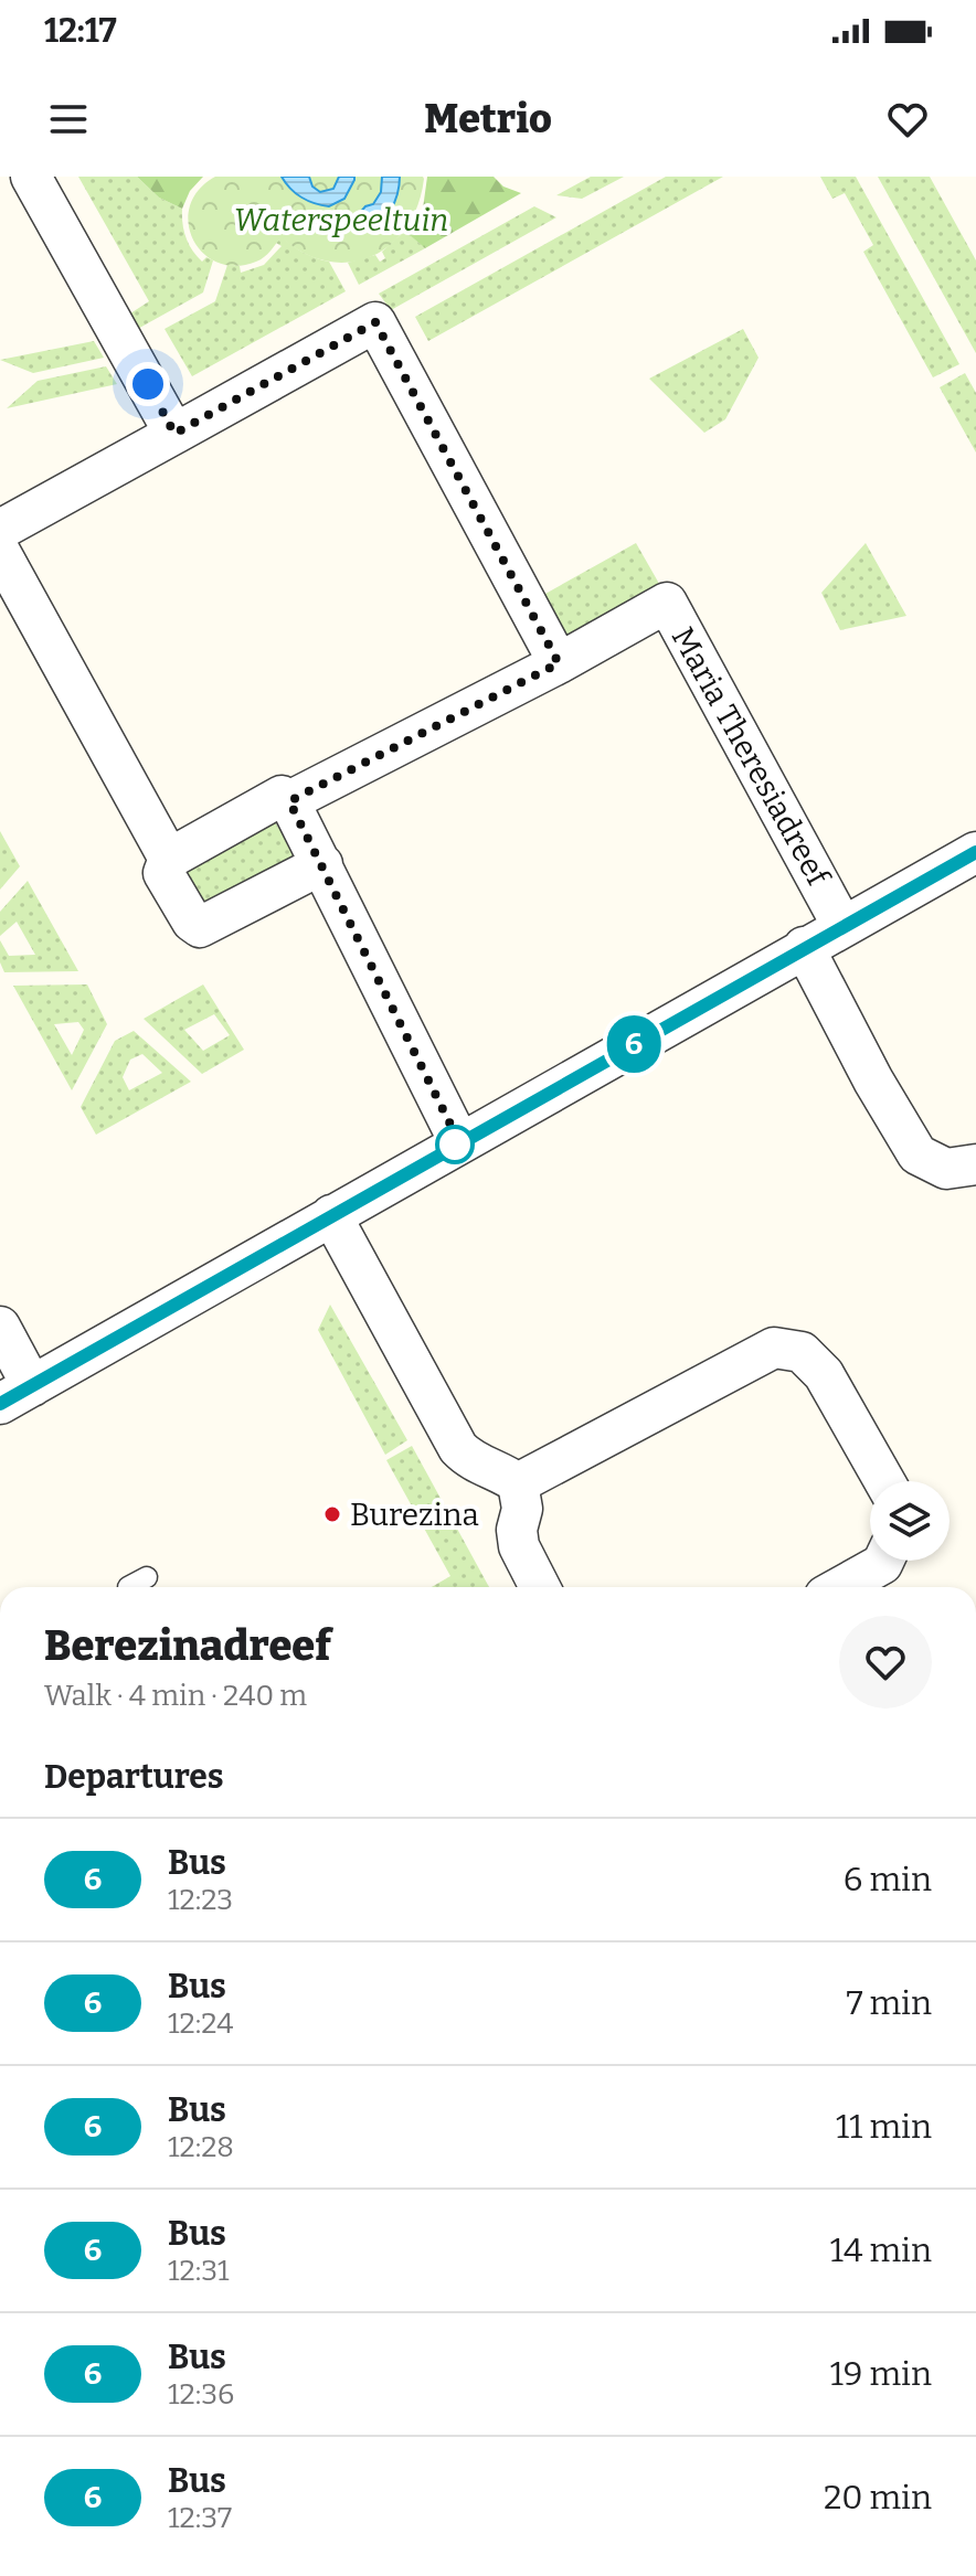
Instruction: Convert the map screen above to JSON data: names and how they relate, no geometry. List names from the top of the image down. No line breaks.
{"streets":{"street":["Maria Theresiadreef"]},"parks":["Waterspeeltuin"],"places":["Burezina"],"lines":["bus line 6"],"page":{"status":"12:17","header":"Metrio","on_map":"6","heading":[["Berezinadreef","Walk · 4 min · 240 m"],"Departures"],"list":[{"mark":"6","name":"Bus","note":"12:23","value":"6 min"},{"mark":"6","name":"Bus","note":"12:24","value":"7 min"},{"mark":"6","name":"Bus","note":"12:28","value":"11 min"},{"mark":"6","name":"Bus","note":"12:31","value":"14 min"},{"mark":"6","name":"Bus","note":"12:36","value":"19 min"},{"mark":"6","name":"Bus","note":"12:37","value":"20 min"}]}}
